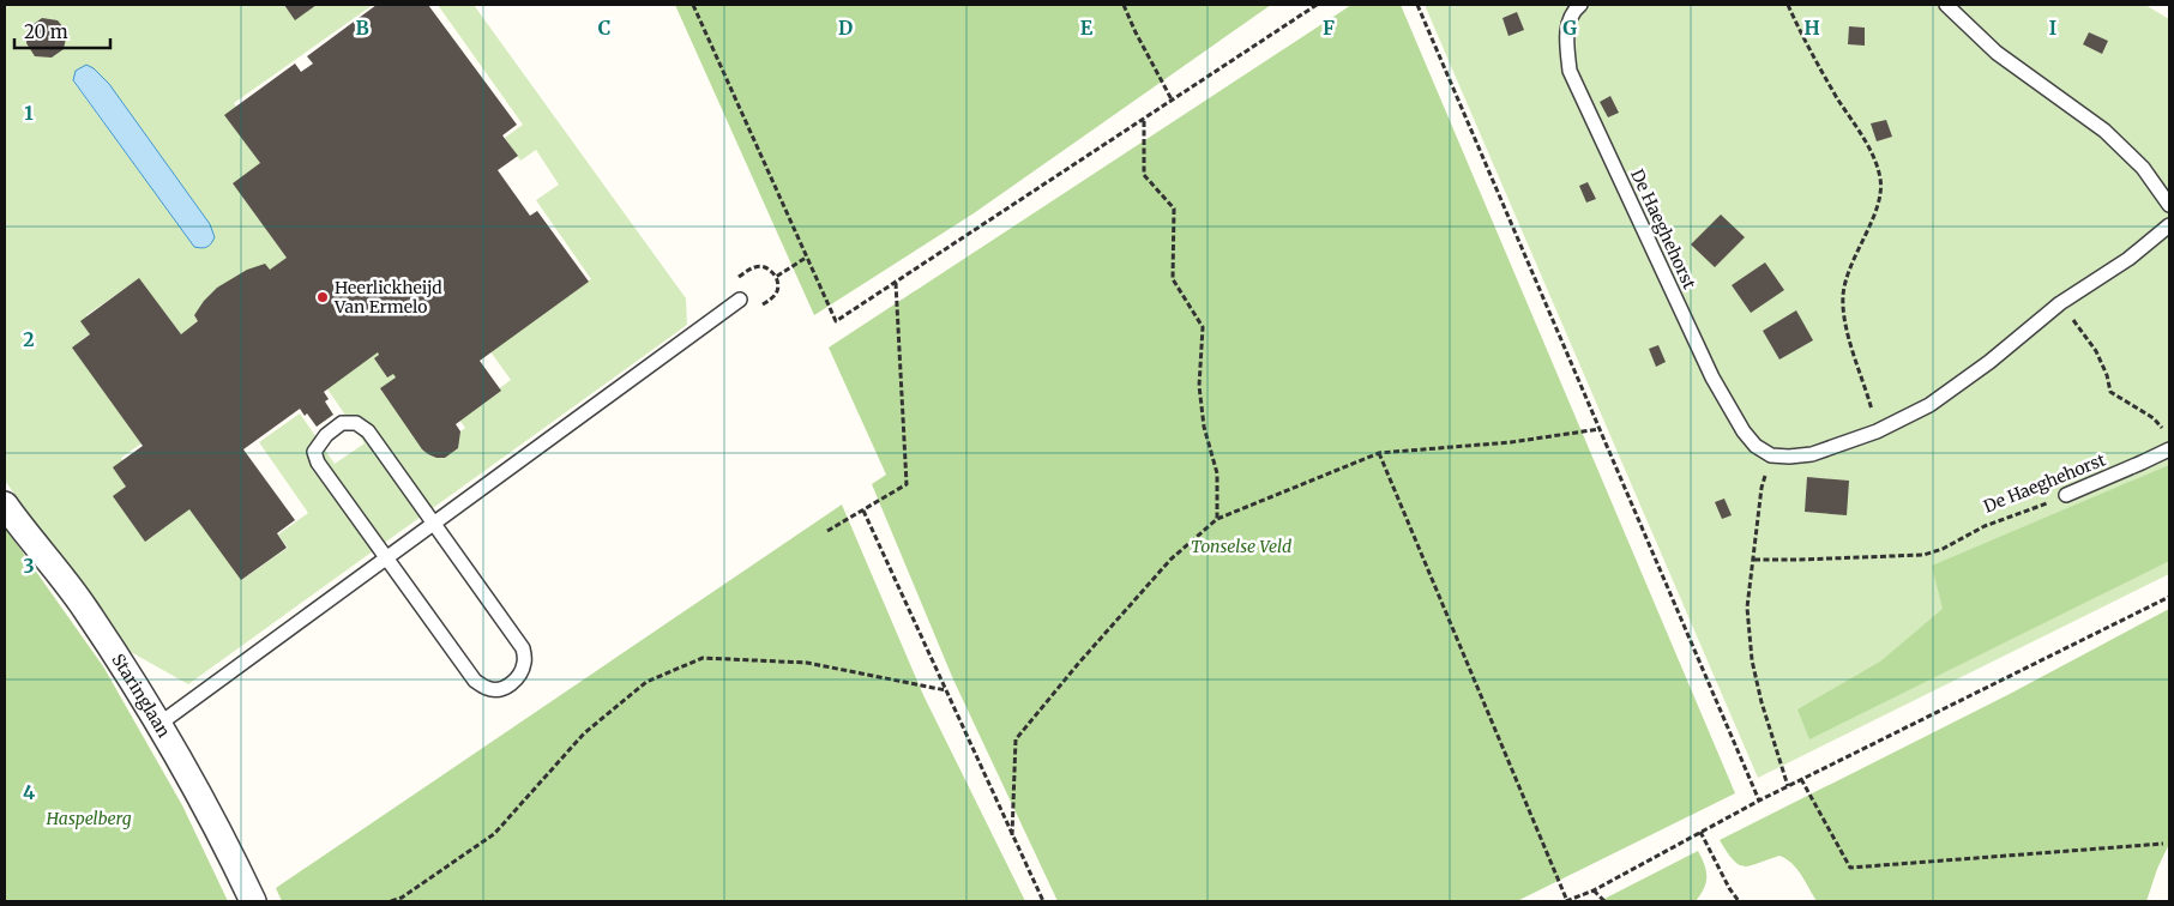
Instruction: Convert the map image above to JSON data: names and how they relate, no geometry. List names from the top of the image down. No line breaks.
{"streets":{"street":["Staringlaan"],"lane":["De Haeghehorst"]},"parks":["Tonselse Veld","Haspelberg"],"places":["Heerlickheijd Van Ermelo"],"scale_bar":"20 m","grid":{"columns":["B","C","D","E","F","G","H","I"],"rows":["1","2","3","4"]}}
